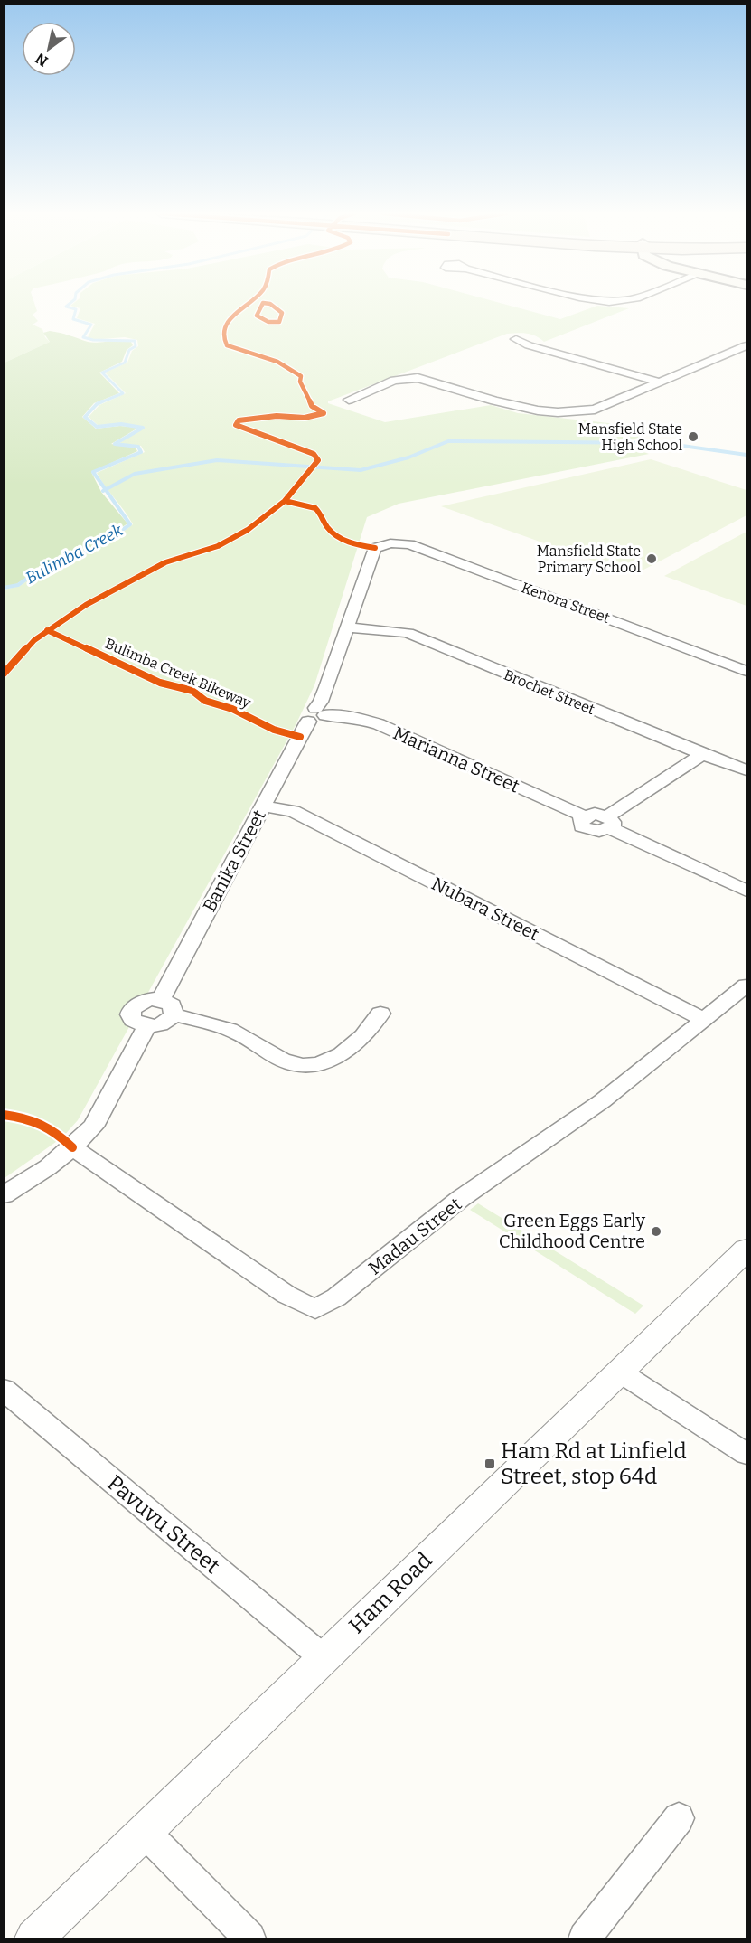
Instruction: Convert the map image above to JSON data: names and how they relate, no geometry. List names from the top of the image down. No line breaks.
{"streets":{"street":["Kenora Street","Brochet Street","Marianna Street","Banika Street","Nubara Street","Madau Street","Pavuvu Street","Ham Road"],"cycle path":["Bulimba Creek Bikeway"]},"crossings":[["Kenora Street","Banika Street"],["Brochet Street","Banika Street"],["Marianna Street","Banika Street"],["Banika Street","Nubara Street"],["Nubara Street","Madau Street"],["Pavuvu Street","Ham Road"]],"water":["Bulimba Creek"],"places":{"other":["Mansfield State High School","Mansfield State Primary School","Green Eggs Early Childhood Centre"],"transit":["Ham Rd at Linfield Street, stop 64d"]},"north":"bottom left"}
